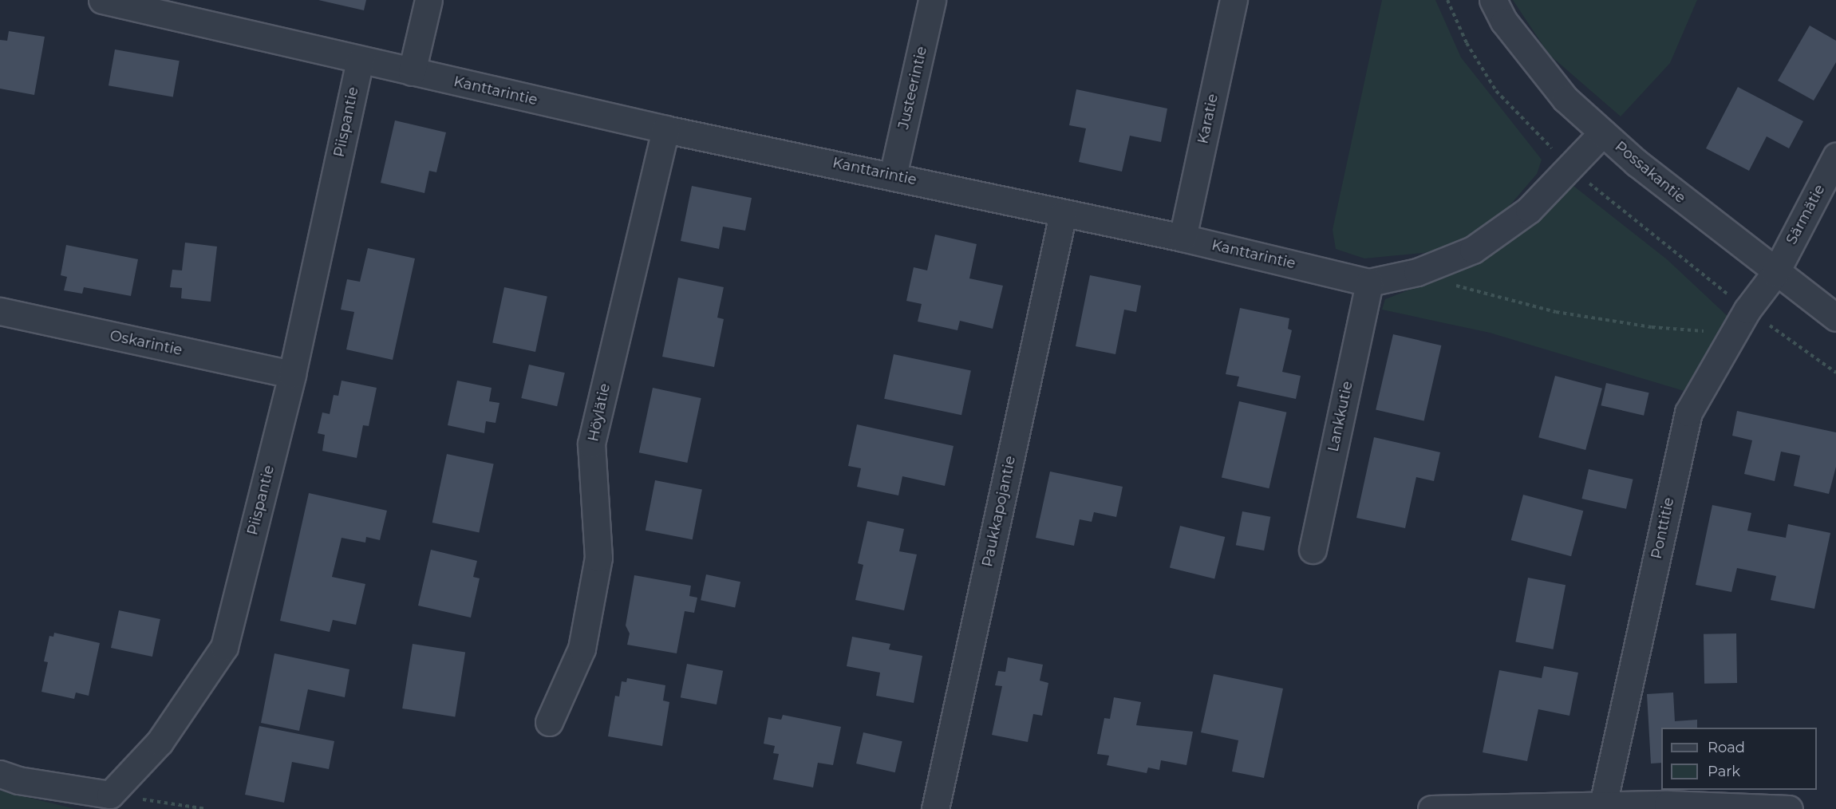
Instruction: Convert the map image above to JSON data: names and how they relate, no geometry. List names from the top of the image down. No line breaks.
{"streets":{"street":["Justeerintie","Kanttarintie","Karatie","Piispantie","Possakantie","Särmätie","Oskarintie","Höylätie","Lankkutie","Paukkapojantie","Ponttitie"]},"crossings":[["Justeerintie","Kanttarintie"],["Kanttarintie","Karatie"],["Kanttarintie","Piispantie"],["Kanttarintie","Possakantie"],["Kanttarintie","Höylätie"],["Kanttarintie","Lankkutie"],["Kanttarintie","Paukkapojantie"],["Piispantie","Oskarintie"],["Possakantie","Särmätie"],["Possakantie","Ponttitie"],["Särmätie","Ponttitie"]],"legend":["Road","Park"]}
